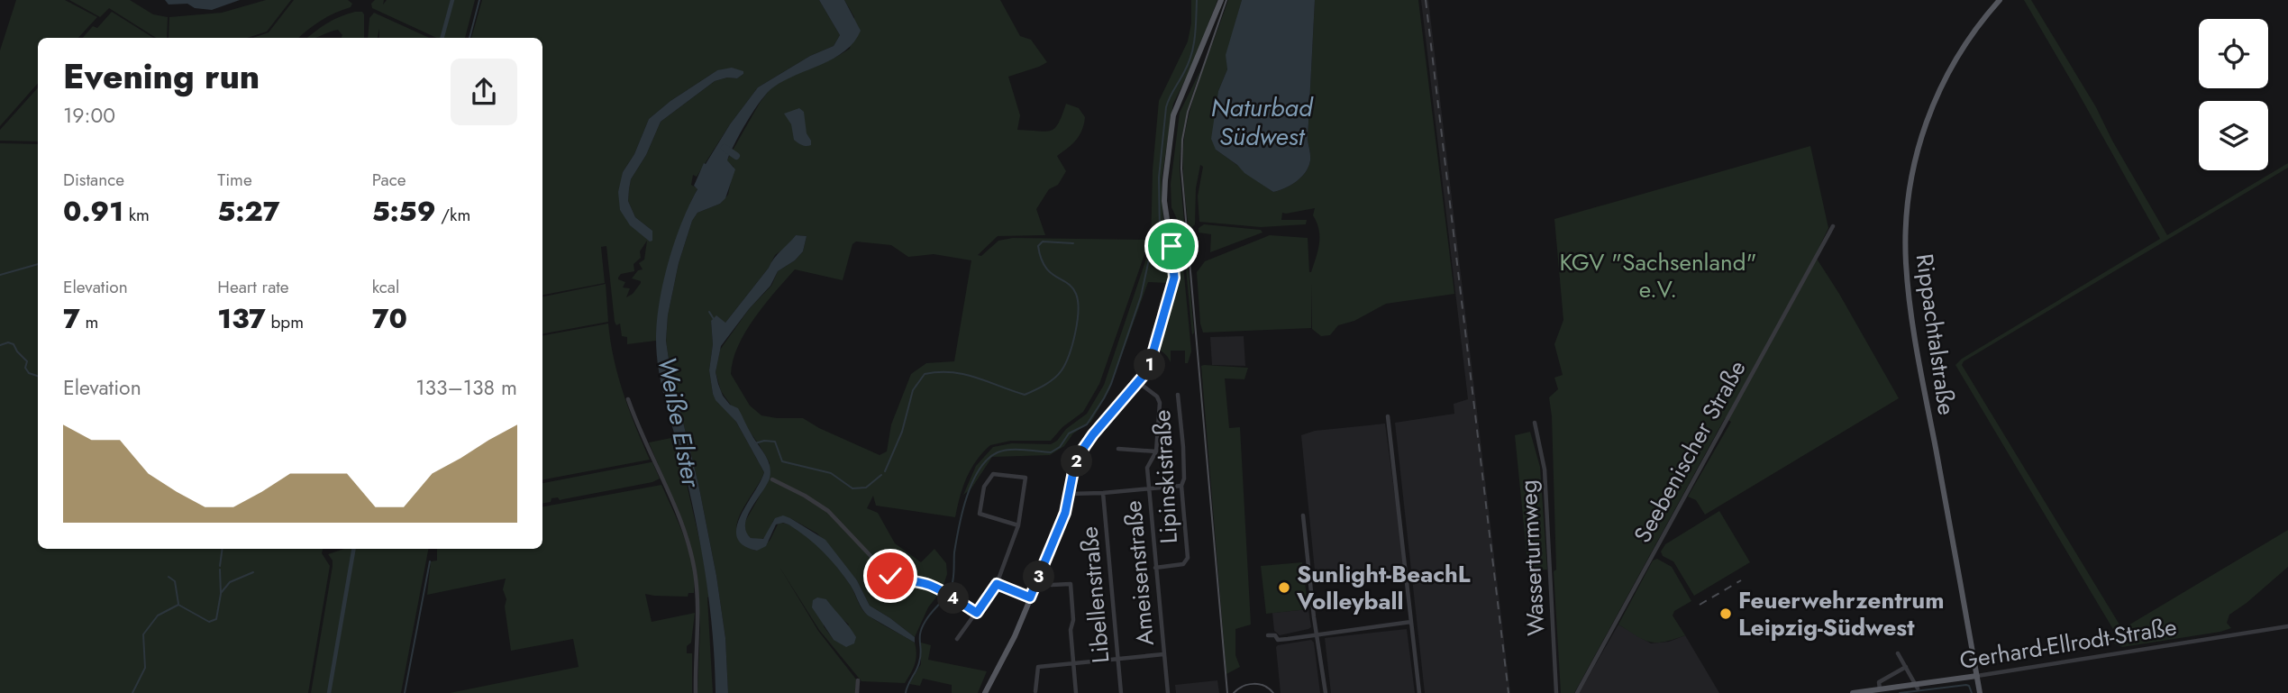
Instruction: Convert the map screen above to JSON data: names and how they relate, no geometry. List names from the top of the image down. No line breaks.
{"streets":{"main road":["Rippachtalstraße","Gerhard-Ellrodt-Straße"],"street":["Seebenischer Straße","Lipinskistraße","Wasserturmweg","Ameisenstraße","Libellenstraße"]},"crossings":[["Rippachtalstraße","Gerhard-Ellrodt-Straße"],["Lipinskistraße","Ameisenstraße"]],"water":["Naturbad Südwest","Weiße Elster"],"parks":["KGV \"Sachsenland\" e.V."],"places":["Sunlight-BeachL Volleyball","Feuerwehrzentrum Leipzig-Südwest"],"page":{"heading":["Evening run","19:00"],"stats":[["Distance","0.91 km"],["Time","5:27"],["Pace","5:59 /km"],["Elevation","7 m"],["Heart rate","137 bpm"],["kcal","70"]],"pins":["1","2","3","4"],"chart":["Elevation","133–138 m"]}}
